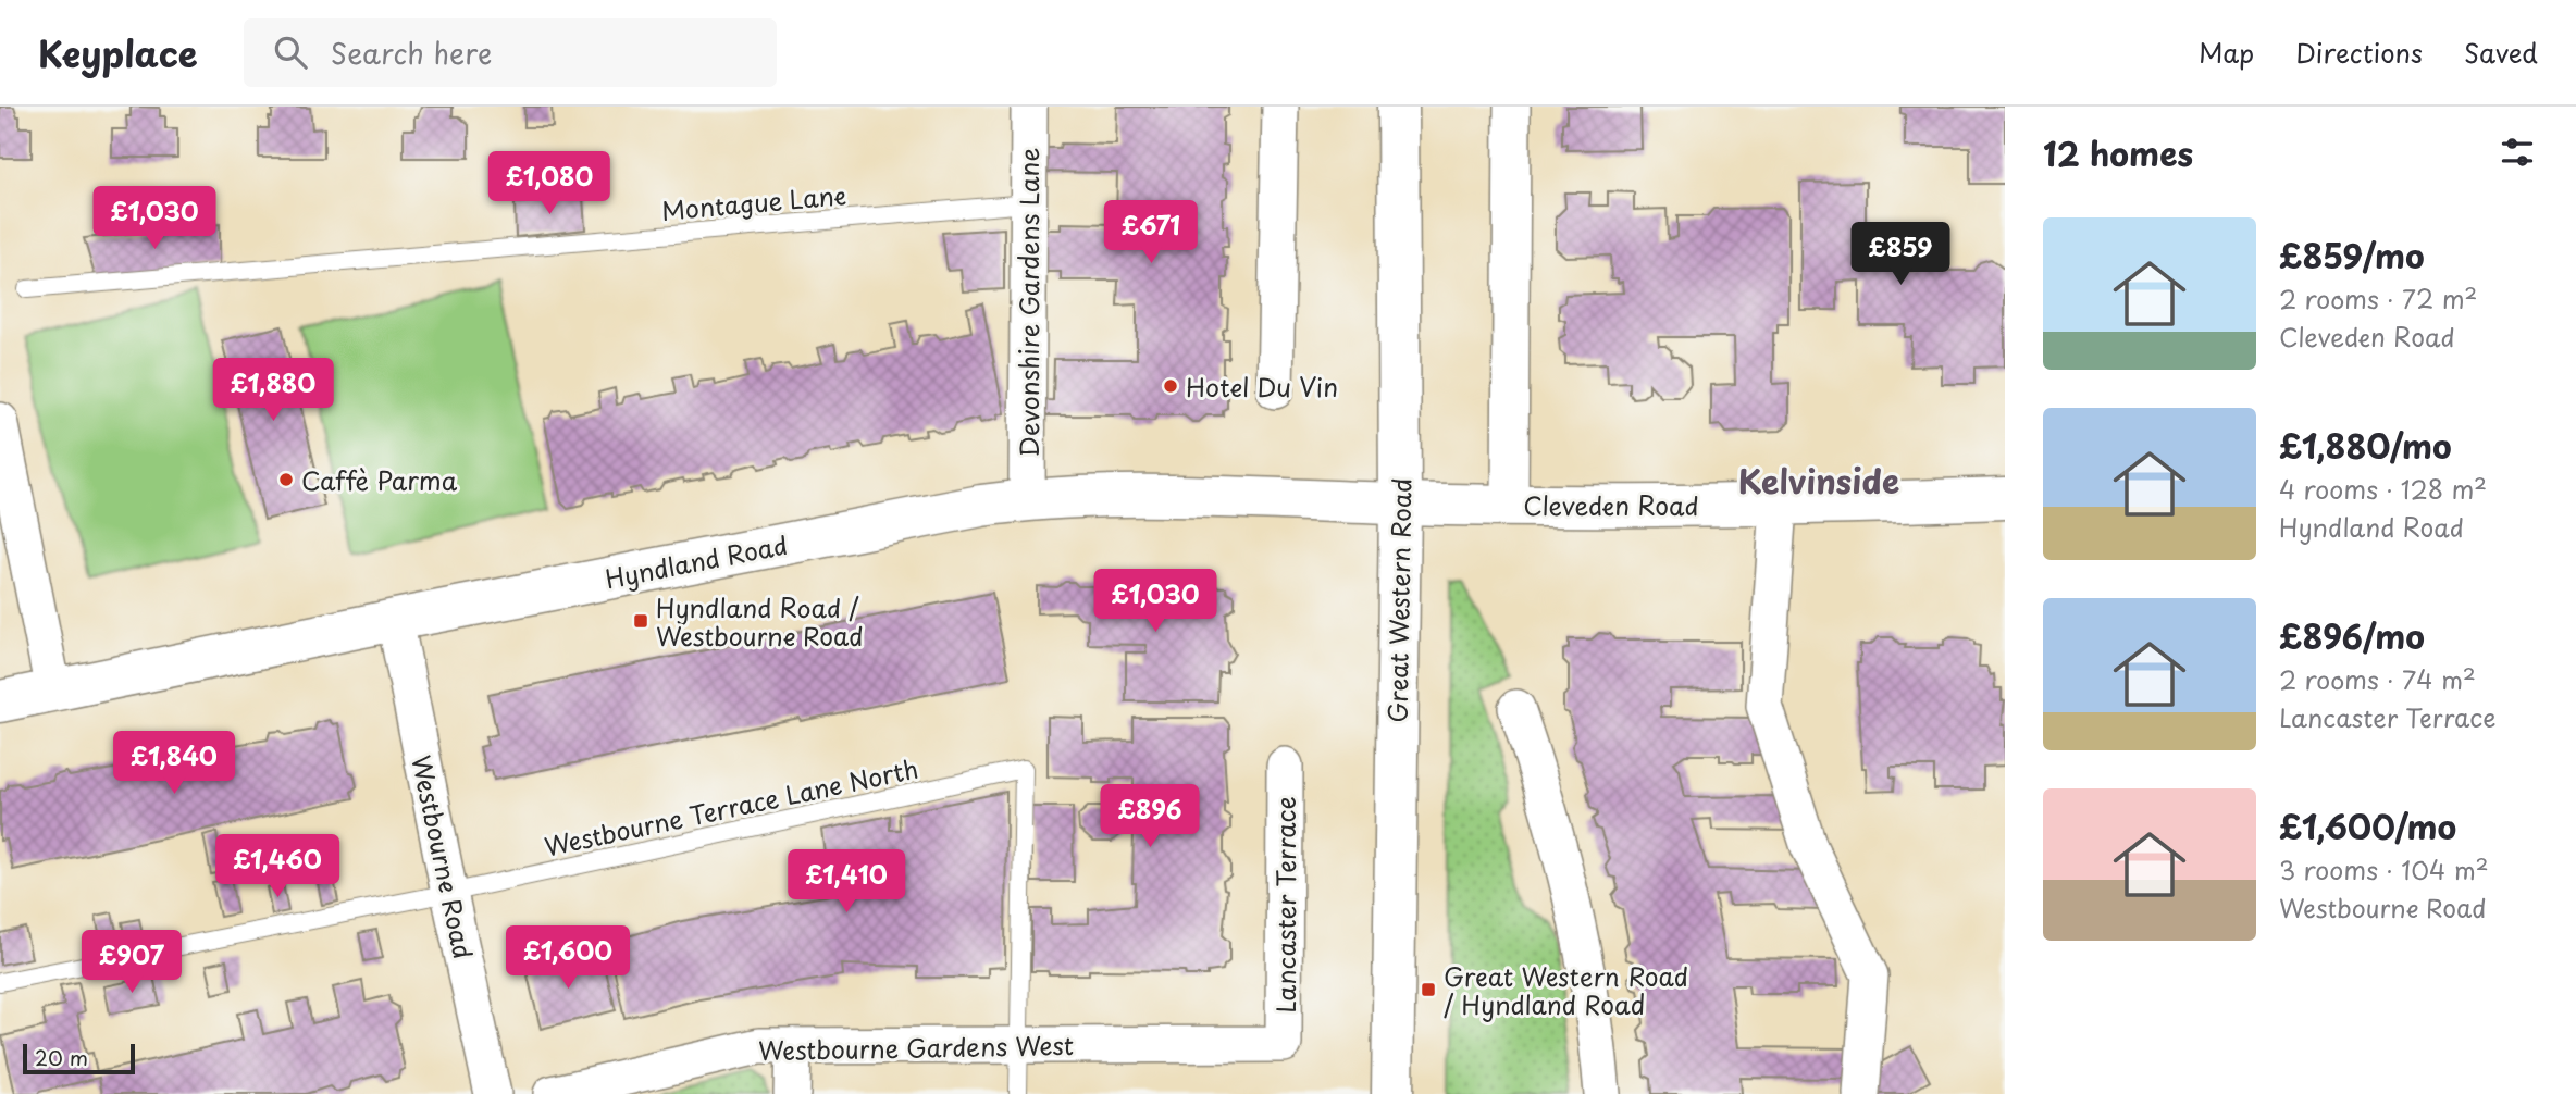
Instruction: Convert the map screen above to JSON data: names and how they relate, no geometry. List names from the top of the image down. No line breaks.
{"streets":{"street":["Devonshire Gardens Lane","Cleveden Road","Hyndland Road","Great Western Road","Westbourne Road","Lancaster Terrace","Westbourne Gardens West"],"lane":["Montague Lane","Westbourne Terrace Lane North"]},"crossings":[["Montague Lane","Devonshire Gardens Lane"],["Devonshire Gardens Lane","Hyndland Road"],["Cleveden Road","Hyndland Road"],["Cleveden Road","Great Western Road"],["Hyndland Road","Great Western Road"],["Hyndland Road","Westbourne Road"],["Westbourne Terrace Lane North","Westbourne Road"],["Westbourne Terrace Lane North","Westbourne Gardens West"],["Lancaster Terrace","Westbourne Gardens West"]],"districts":["Kelvinside"],"places":{"other":["Hotel Du Vin","Caffè Parma"],"transit":["Hyndland Road / Westbourne Road","Great Western Road / Hyndland Road"]},"scale_bar":"20 m","page":{"header":"Keyplace","search":"Search here","nav":["Map","Directions","Saved"],"heading":"12 homes","price":["£1,080","£1,030","£671","£859","£1,880","£1,030","£1,840","£896","£1,460","£1,410","£1,600","£907"],"list":[{"name":"£859/mo","note":"2 rooms · 72 m² · Cleveden Road"},{"name":"£1,880/mo","note":"4 rooms · 128 m² · Hyndland Road"},{"name":"£896/mo","note":"2 rooms · 74 m² · Lancaster Terrace"},{"name":"£1,600/mo","note":"3 rooms · 104 m² · Westbourne Road"}],"scale":"20 m"}}
